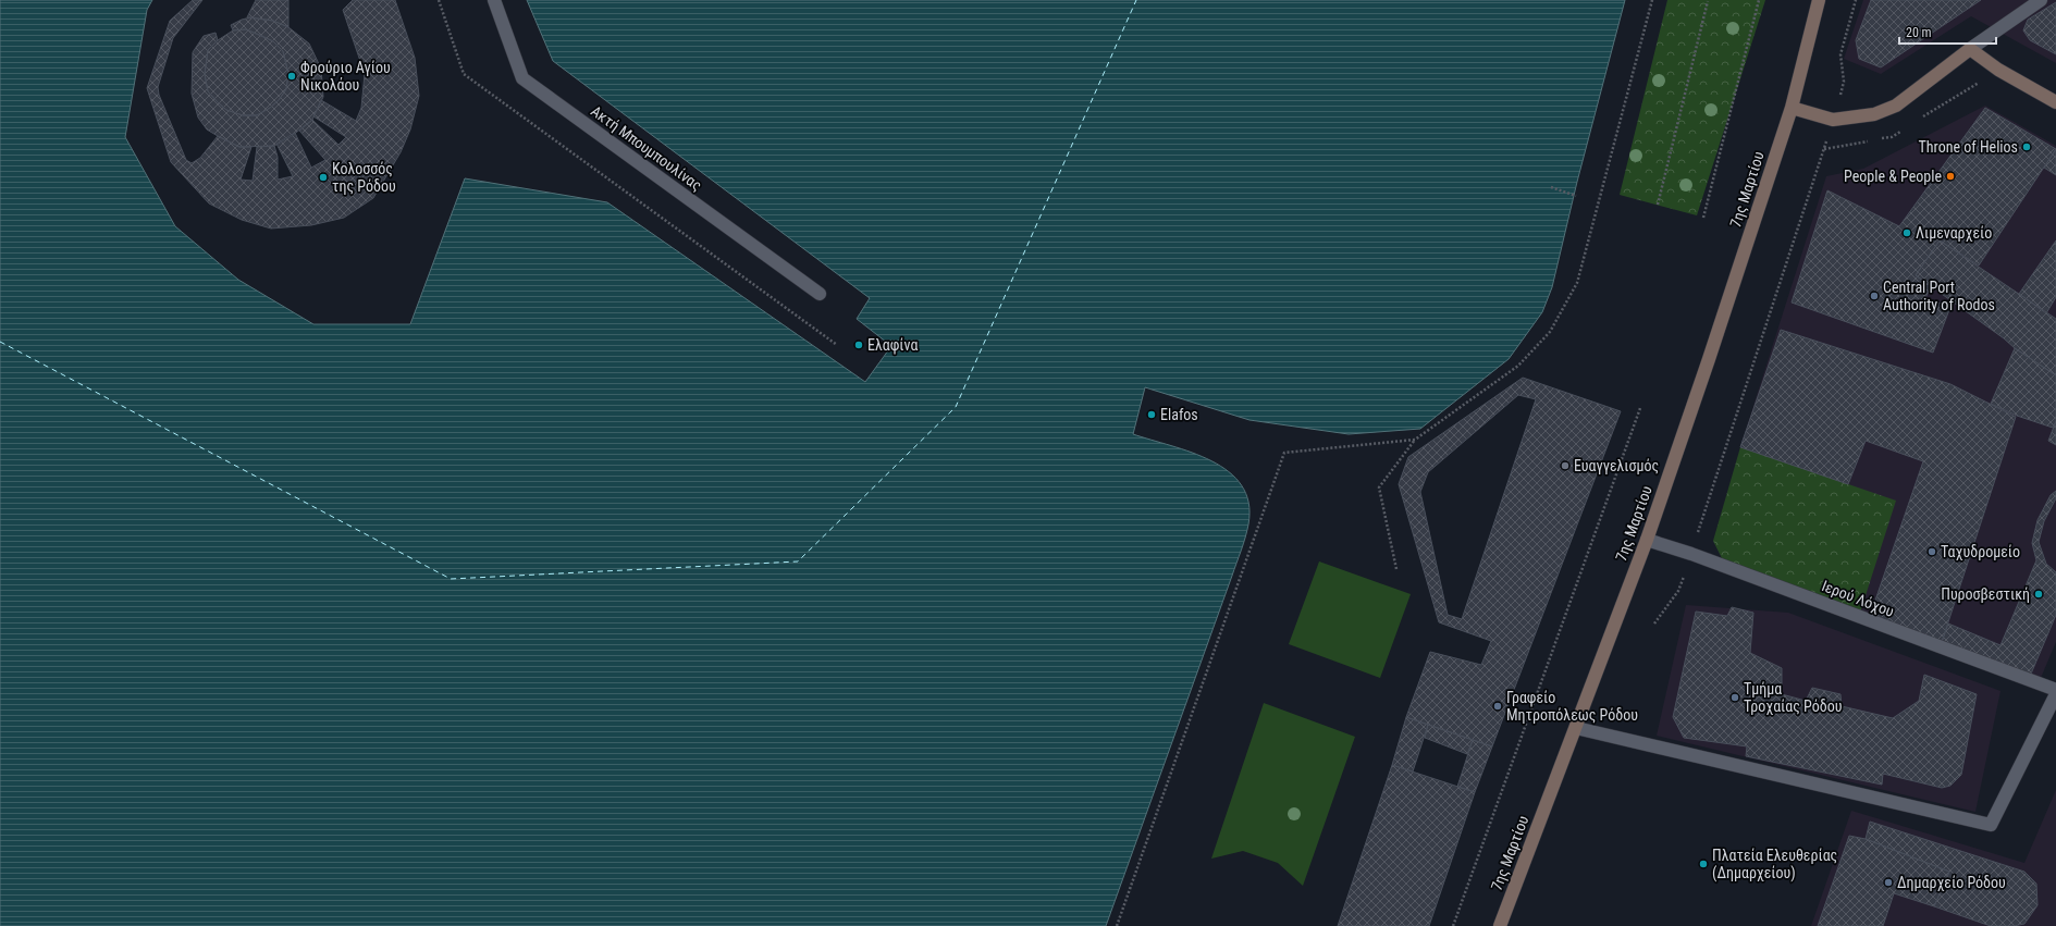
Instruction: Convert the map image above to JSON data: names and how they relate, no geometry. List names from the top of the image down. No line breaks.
{"streets":{"main road":["7ης Μαρτίου"],"street":["Ακτή Μπουμπουλίνας","Ιερού Λόχου"]},"crossings":[["7ης Μαρτίου","Ιερού Λόχου"]],"places":["Φρούριο Αγίου Νικολάου","Throne of Helios","People & People","Κολοσσός της Ρόδου","Λιμεναρχείο","Central Port Authority of Rodos","Ελαφίνα","Elafos","Ευαγγελισμός","Ταχυδρομείο","Πυροσβεστική","Τμήμα Τροχαίας Ρόδου","Γραφείο Μητροπόλεως Ρόδου","Πλατεία Ελευθερίας (Δημαρχείου)","Δημαρχείο Ρόδου"],"scale_bar":"20 m"}
